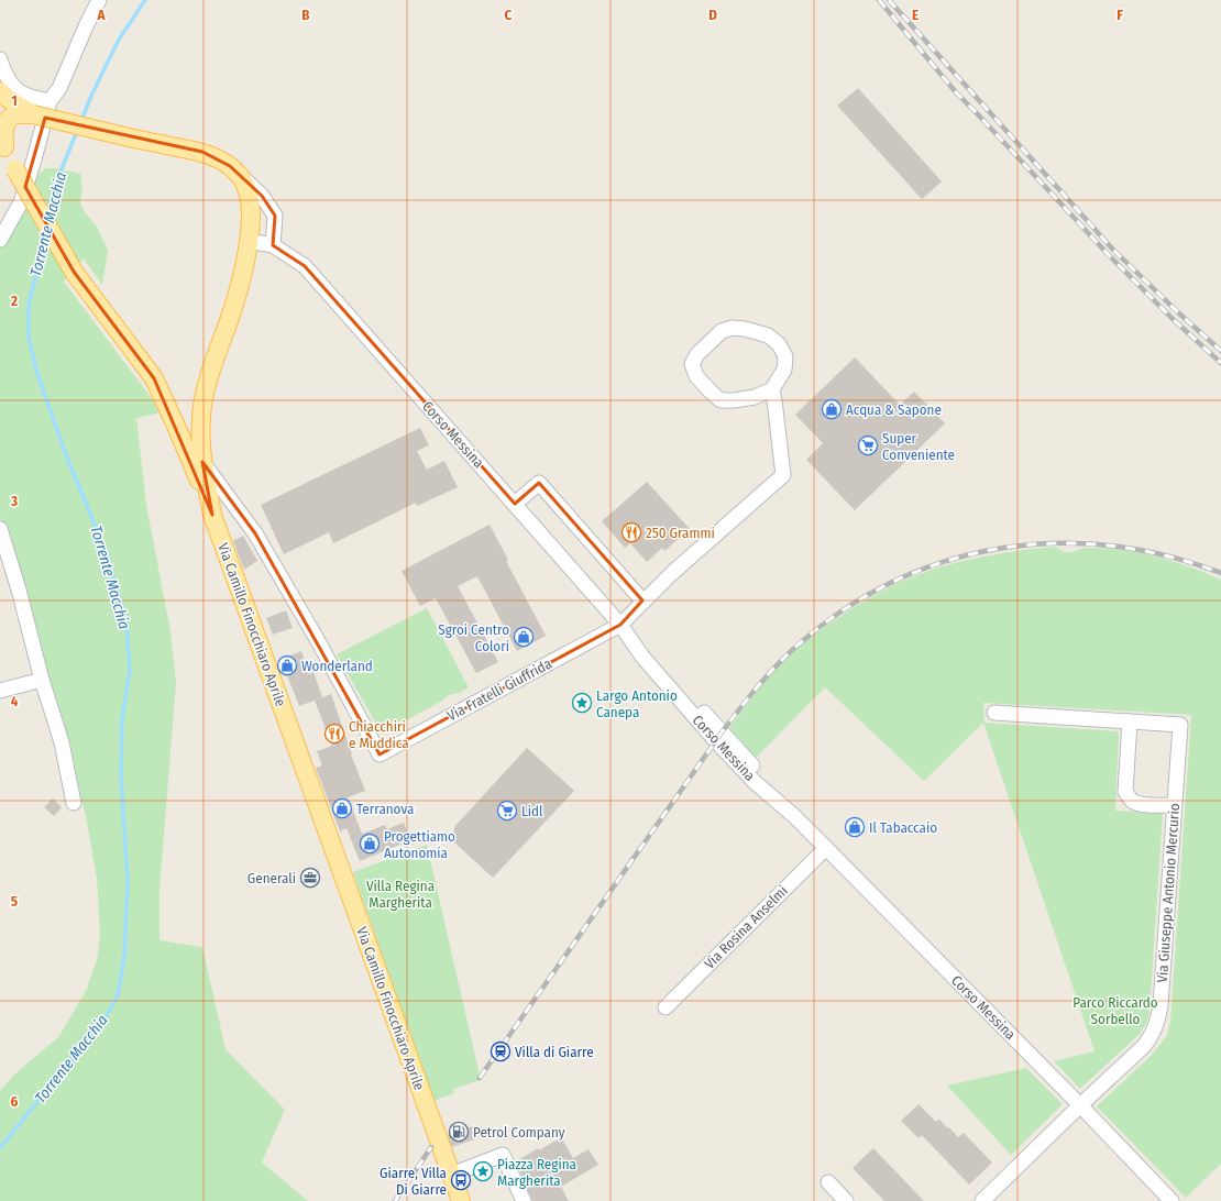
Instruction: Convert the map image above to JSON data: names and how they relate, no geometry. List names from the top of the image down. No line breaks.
{"streets":{"main road":["Via Camillo Finocchiaro Aprile"],"street":["Corso Messina","Via Fratelli Giuffrida","Via Giuseppe Antonio Mercurio","Via Rosina Anselmi"]},"crossings":[["Corso Messina","Via Fratelli Giuffrida"],["Corso Messina","Via Giuseppe Antonio Mercurio"],["Corso Messina","Via Rosina Anselmi"],["Via Camillo Finocchiaro Aprile","Via Fratelli Giuffrida"]],"water":["Torrente Macchia"],"parks":["Villa Regina Margherita","Parco Riccardo Sorbello"],"places":{"shop":["Acqua & Sapone","Sgroi Centro Colori","Wonderland","Terranova","Il Tabaccaio","Progettiamo Autonomia"],"supermarket":["Super Conveniente","Lidl"],"restaurant":["250 Grammi","Chiacchiri e Muddica"],"place":["Largo Antonio Canepa","Piazza Regina Margherita"],"office":["Generali"],"station":["Villa di Giarre"],"fuel station":["Petrol Company"],"bus stop":["Giarre, Villa Di Giarre"]},"grid":{"columns":["A","B","C","D","E","F"],"rows":["1","2","3","4","5","6"]}}
